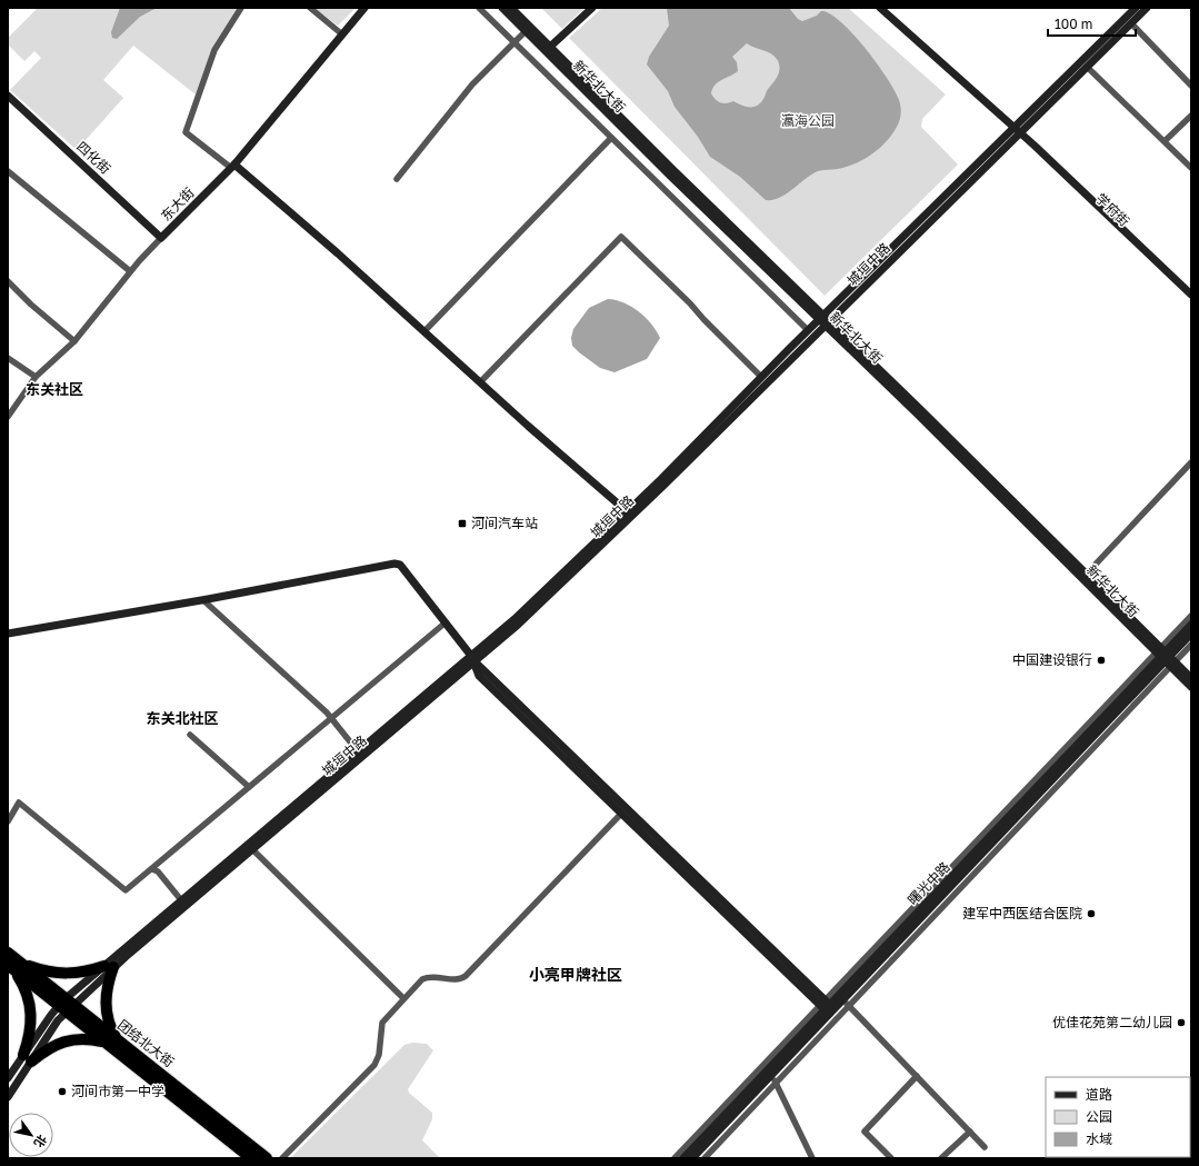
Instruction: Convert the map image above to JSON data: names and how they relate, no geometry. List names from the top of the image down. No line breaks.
{"streets":{"highway":["团结北大街"],"main road":["新华北大街","四化街","东大街","学府街","城垣中路","曙光中路"]},"crossings":[["新华北大街","城垣中路"],["新华北大街","曙光中路"],["四化街","东大街"],["学府街","城垣中路"],["城垣中路","团结北大街"]],"districts":["东关社区","东关北社区","小亮甲牌社区"],"parks":["瀛海公园"],"places":{"transit":["河间汽车站"],"other":["中国建设银行","建军中西医结合医院","优佳花苑第二幼儿园","河间市第一中学"]},"legend":["道路","公园","水域"],"scale_bar":"100 m","north":"bottom right"}
